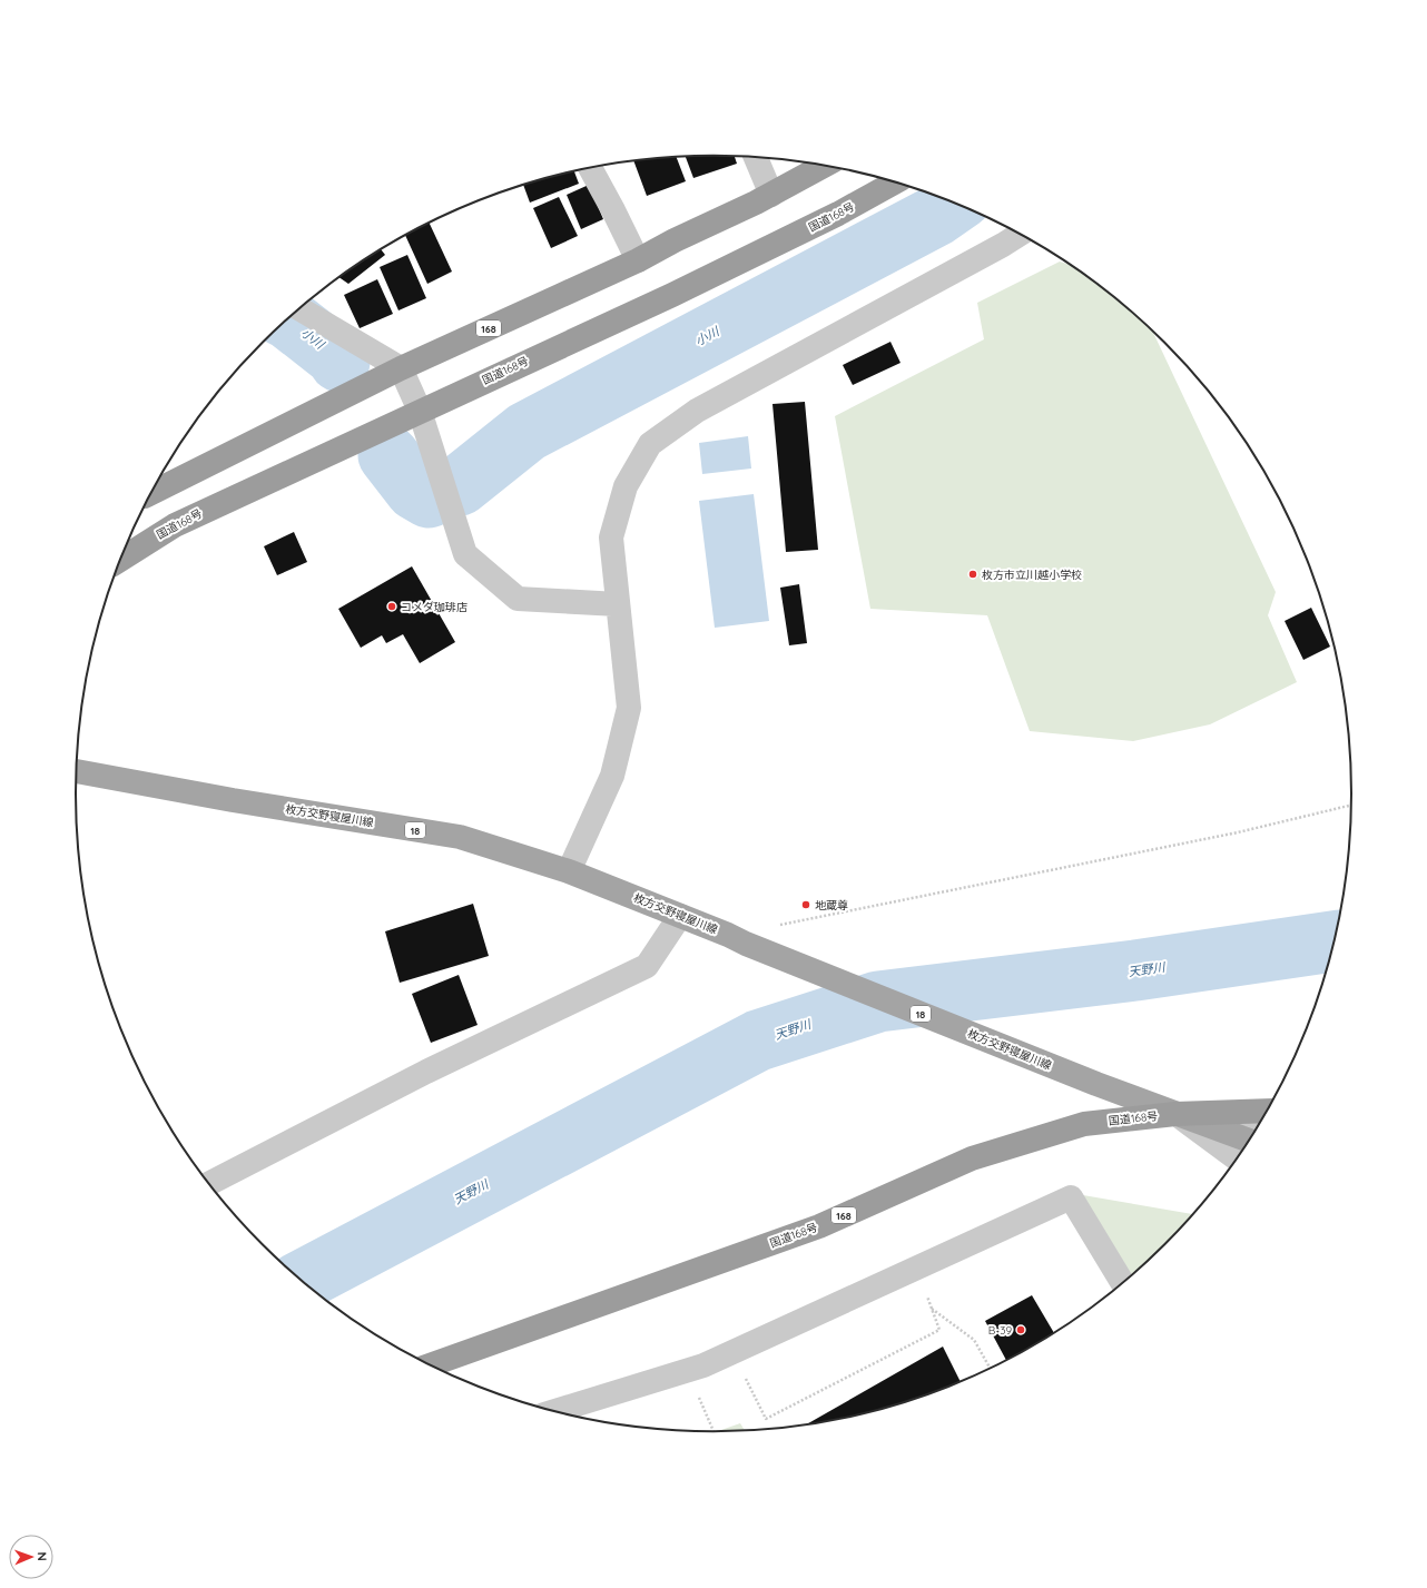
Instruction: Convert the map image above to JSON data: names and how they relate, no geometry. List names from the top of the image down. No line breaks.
{"streets":{"highway":["国道168号","168"],"main road":["枚方交野寝屋川線","18"]},"crossings":[["国道168号","枚方交野寝屋川線"]],"water":["小川","天野川"],"places":["枚方市立川越小学校","コメダ珈琲店","地蔵尊","B-39"],"north":"right"}
